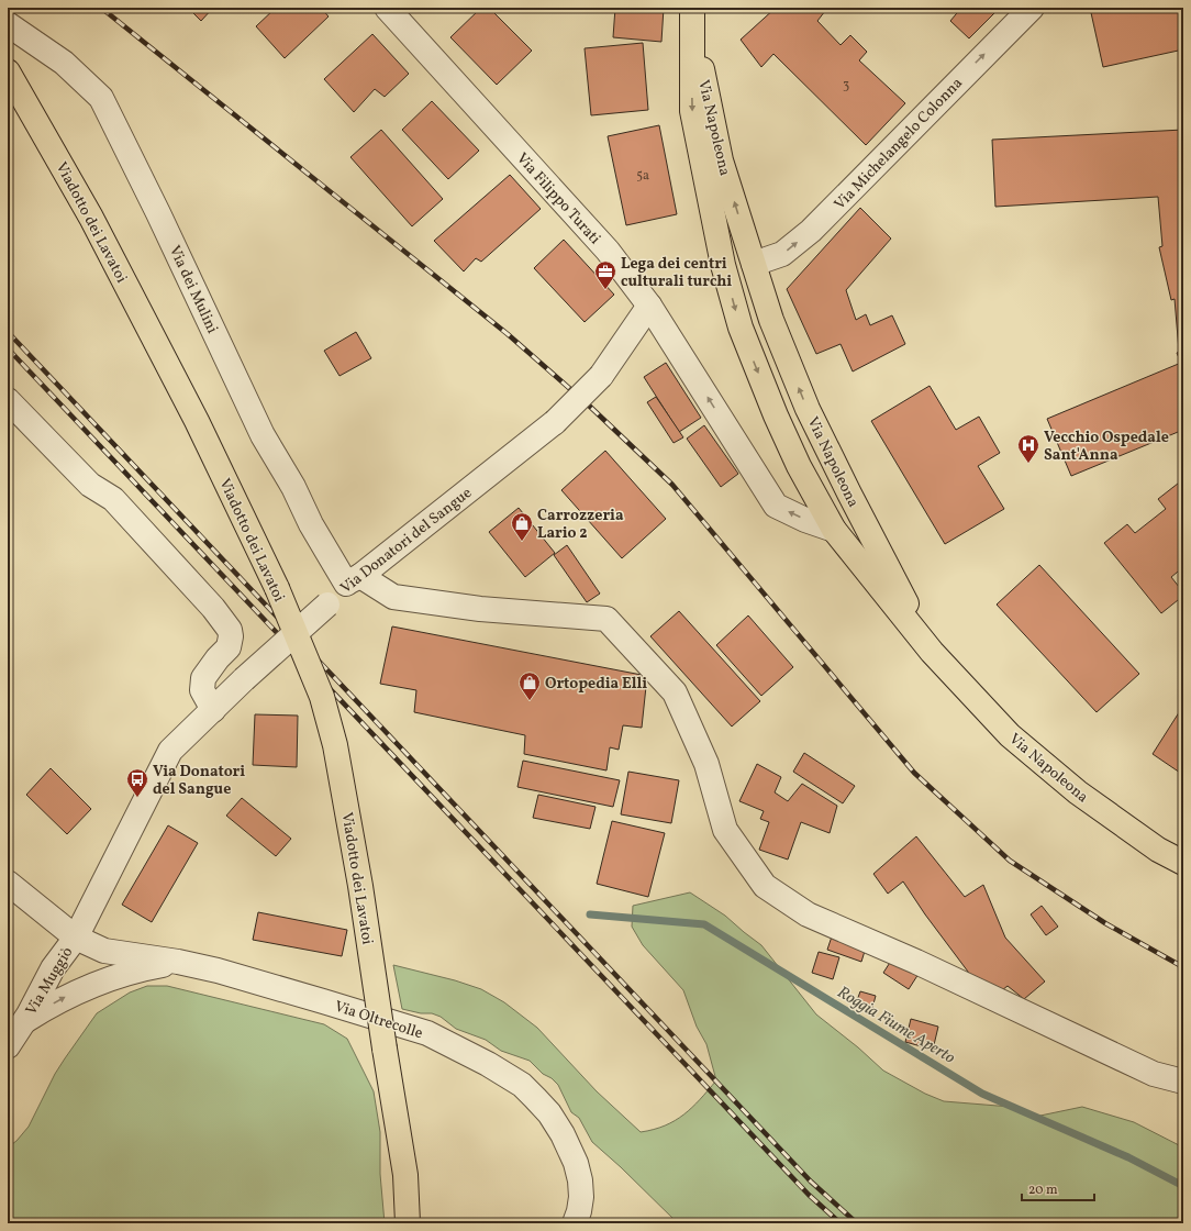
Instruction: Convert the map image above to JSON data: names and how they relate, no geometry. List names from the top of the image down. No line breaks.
{"streets":{"main road":["Via Napoleona","Viadotto dei Lavatoi"],"street":["Via Michelangelo Colonna","Via Filippo Turati","Via dei Mulini","Via Donatori del Sangue","Via Muggiò","Via Oltrecolle"]},"crossings":[["Via Napoleona","Via Michelangelo Colonna"],["Via Napoleona","Via Filippo Turati"],["Via Filippo Turati","Via Donatori del Sangue"],["Via dei Mulini","Via Donatori del Sangue"],["Via Donatori del Sangue","Via Muggiò"],["Via Donatori del Sangue","Via Oltrecolle"],["Via Muggiò","Via Oltrecolle"]],"one_way":["Via Michelangelo Colonna","Via Filippo Turati"],"water":["Roggia Fiume Aperto"],"places":{"office":["Lega dei centri culturali turchi"],"hospital":["Vecchio Ospedale Sant'Anna"],"shop":["Carrozzeria Lario 2","Ortopedia Elli"],"bus stop":["Via Donatori del Sangue"]},"house_numbers":["3","5a"],"scale_bar":"20 m"}
